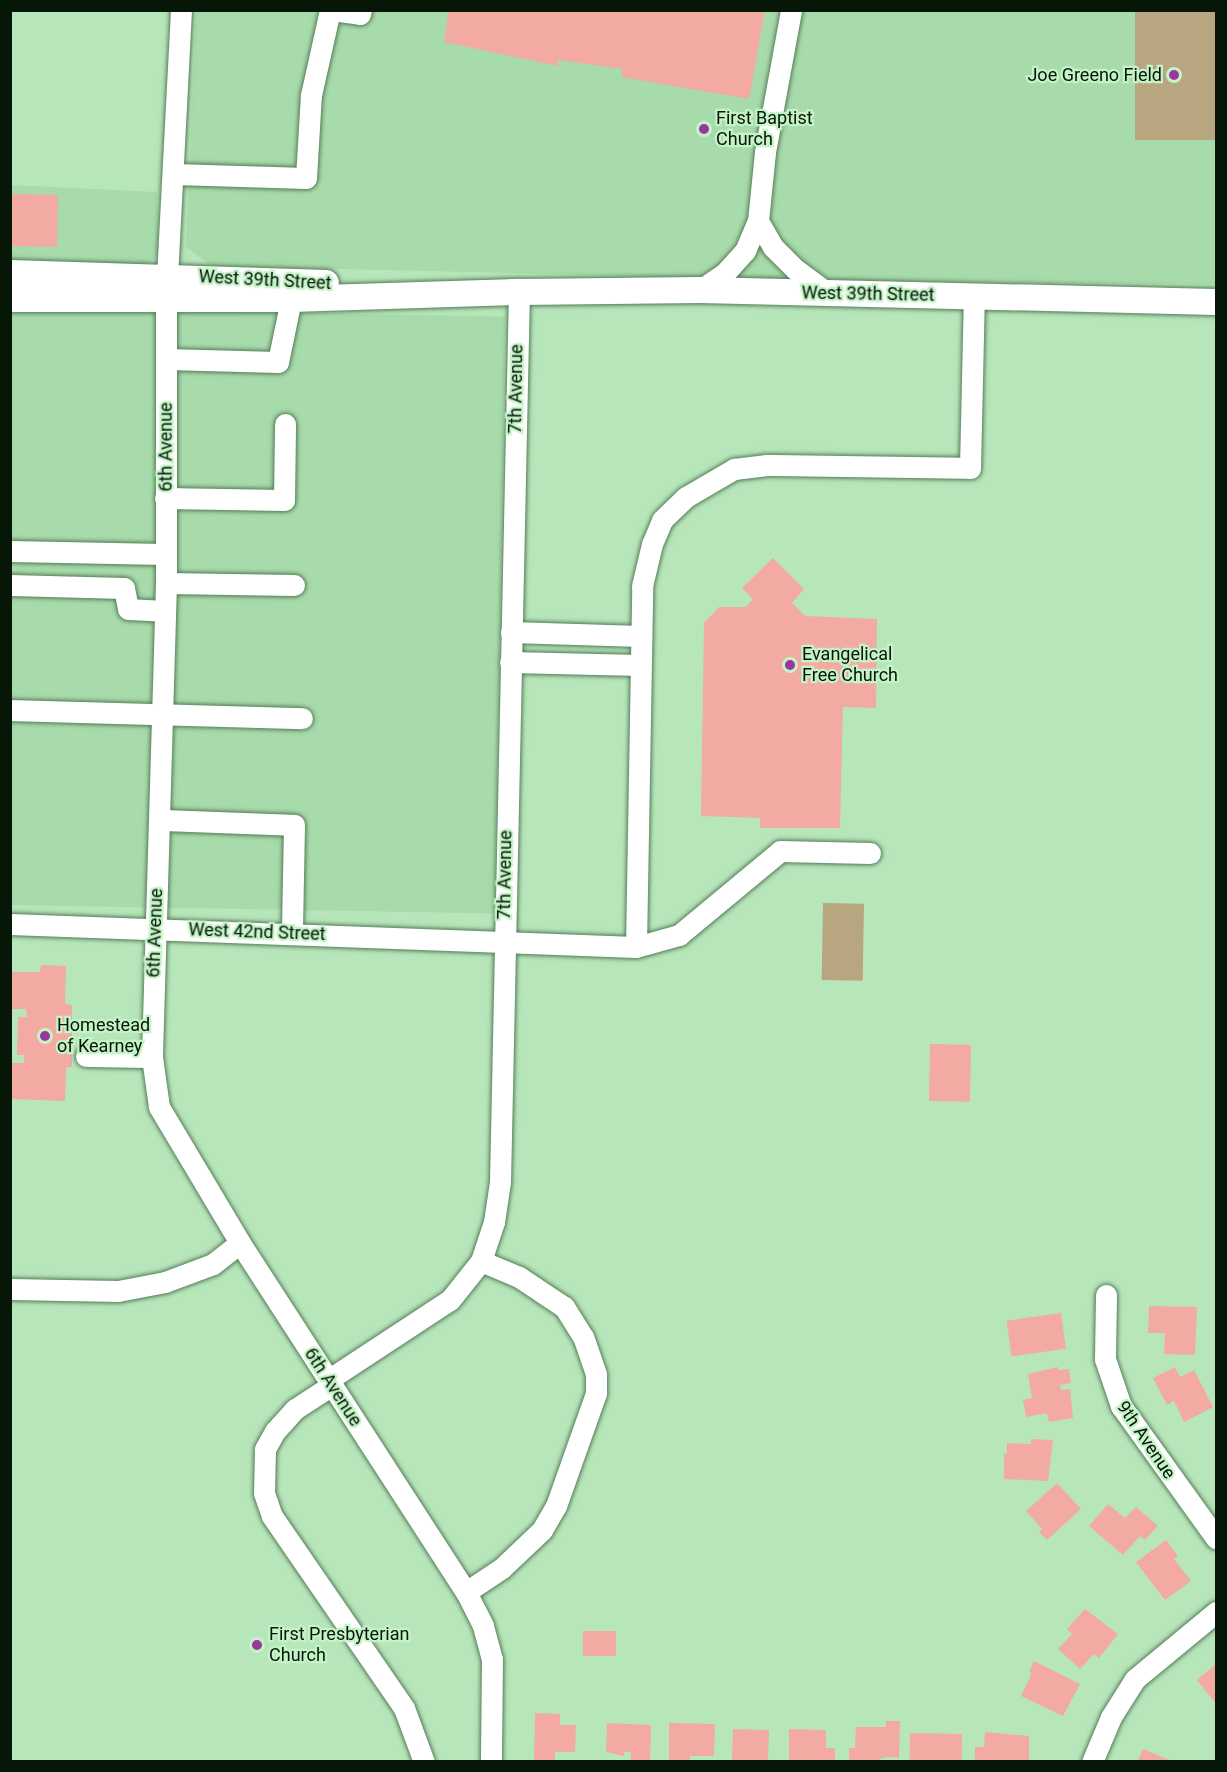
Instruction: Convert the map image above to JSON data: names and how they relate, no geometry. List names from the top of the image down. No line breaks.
{"streets":{"main road":["West 39th Street"],"street":["7th Avenue","6th Avenue","West 42nd Street","9th Avenue"]},"crossings":[["West 39th Street","7th Avenue"],["West 39th Street","6th Avenue"],["7th Avenue","6th Avenue"],["7th Avenue","West 42nd Street"],["6th Avenue","West 42nd Street"]],"places":["Joe Greeno Field","First Baptist Church","Evangelical Free Church","Homestead of Kearney","First Presbyterian Church"]}
